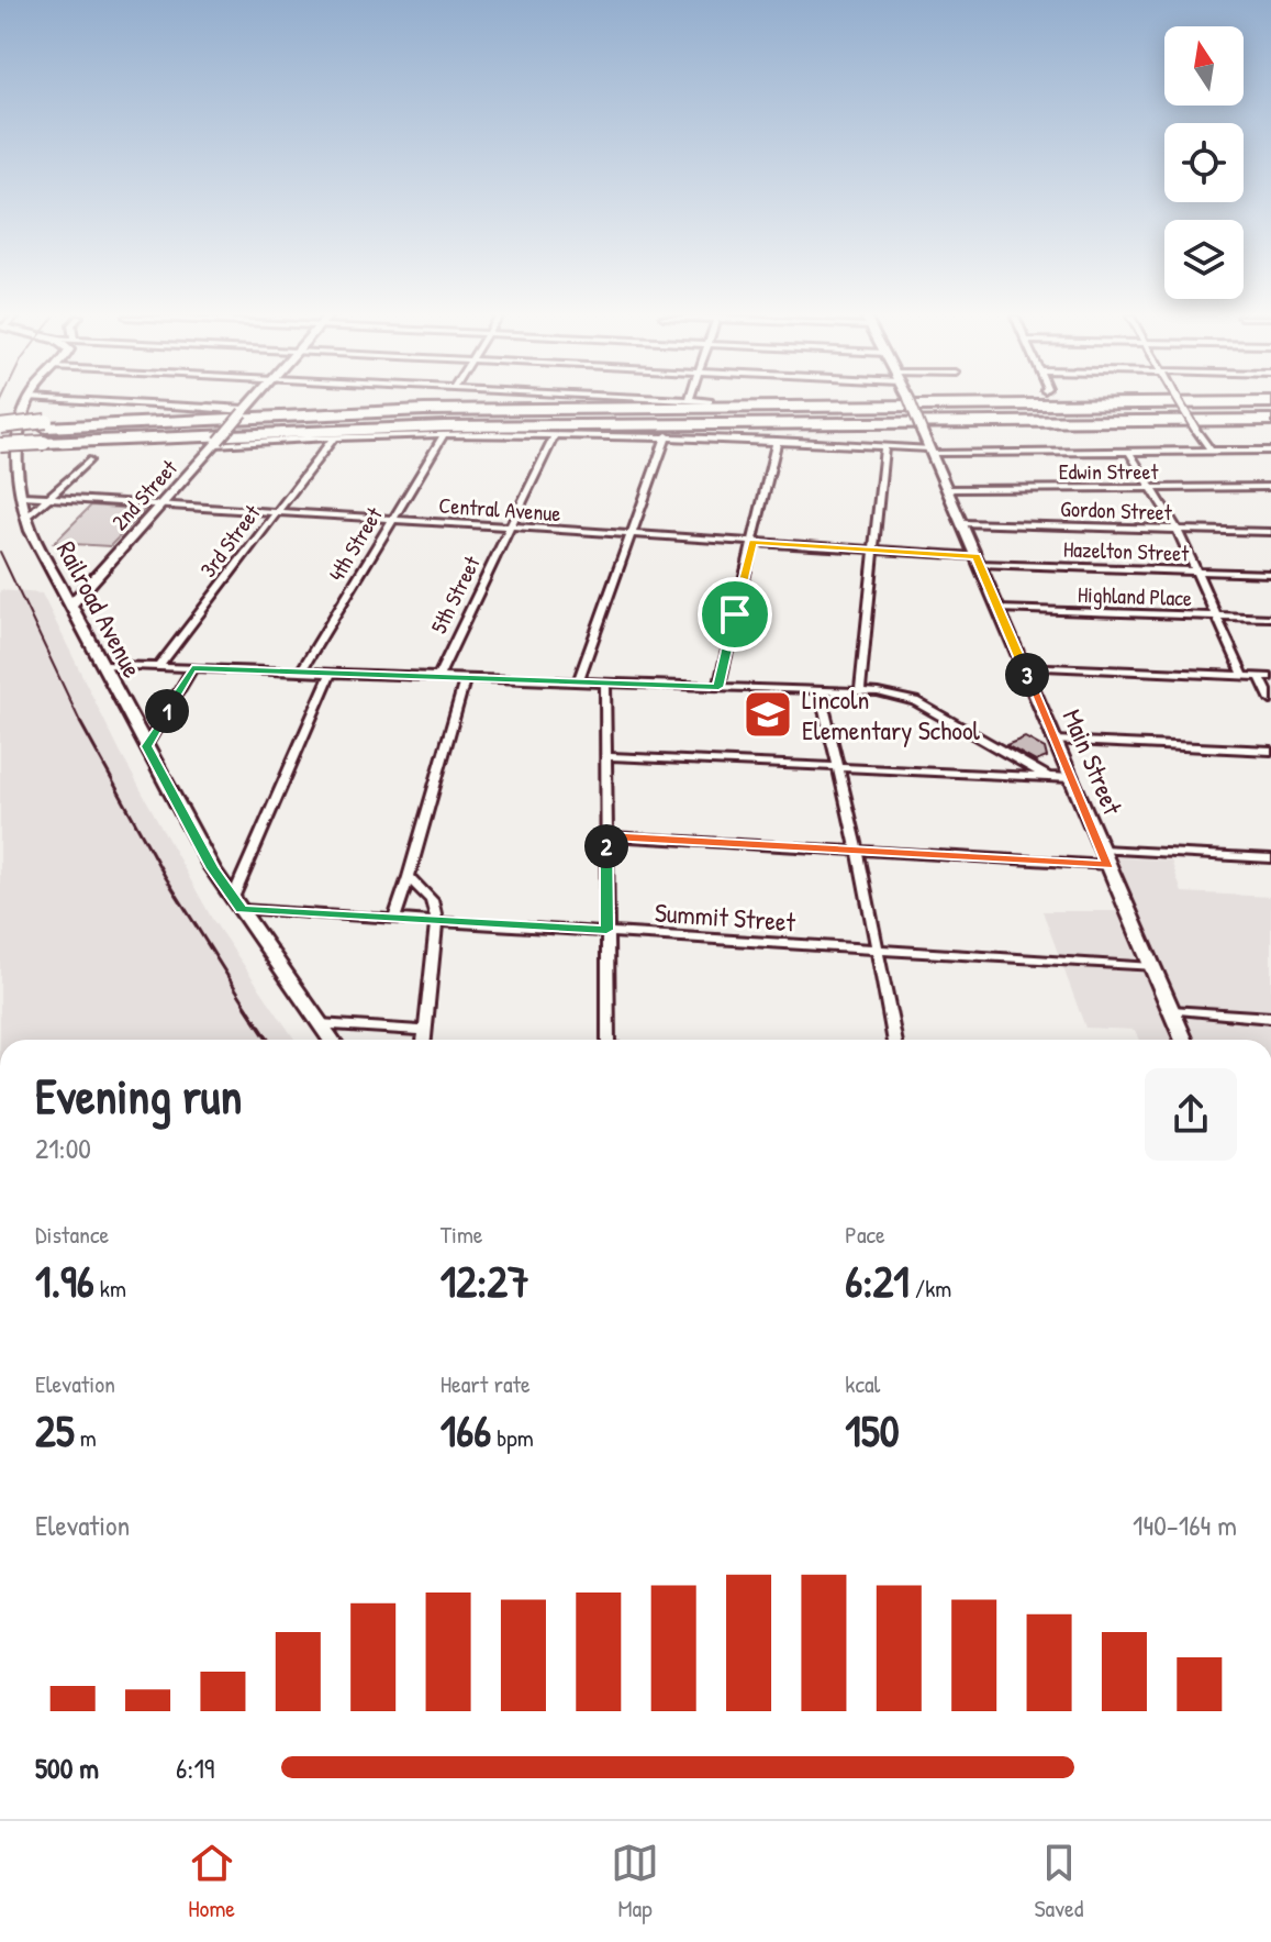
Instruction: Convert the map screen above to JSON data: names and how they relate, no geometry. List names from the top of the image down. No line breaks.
{"streets":{"main road":["2nd Street","Railroad Avenue","Main Street"],"street":["Edwin Street","Central Avenue","Gordon Street","3rd Street","4th Street","Hazelton Street","5th Street","Highland Place","Summit Street"]},"crossings":[["Edwin Street","Main Street"],["2nd Street","Central Avenue"],["2nd Street","Railroad Avenue"],["Central Avenue","3rd Street"],["Central Avenue","4th Street"],["Central Avenue","Hazelton Street"],["Central Avenue","5th Street"],["Central Avenue","Railroad Avenue"],["Central Avenue","Main Street"],["Gordon Street","Main Street"],["Hazelton Street","Main Street"],["Highland Place","Main Street"],["Railroad Avenue","Summit Street"],["Main Street","Summit Street"]],"places":{"school or university":["Lincoln Elementary School"]},"north":"top","page":{"pins":["3","1","2"],"heading":["Evening run","21:00"],"stats":[["Distance","1.96 km"],["Time","12:27"],["Pace","6:21 /km"],["Elevation","25 m"],["Heart rate","166 bpm"],["kcal","150"]],"chart":["Elevation","140–164 m"],"list":[{"name":"500 m","note":"6:19"}],"tabs":["Home","Map","Saved"]}}
